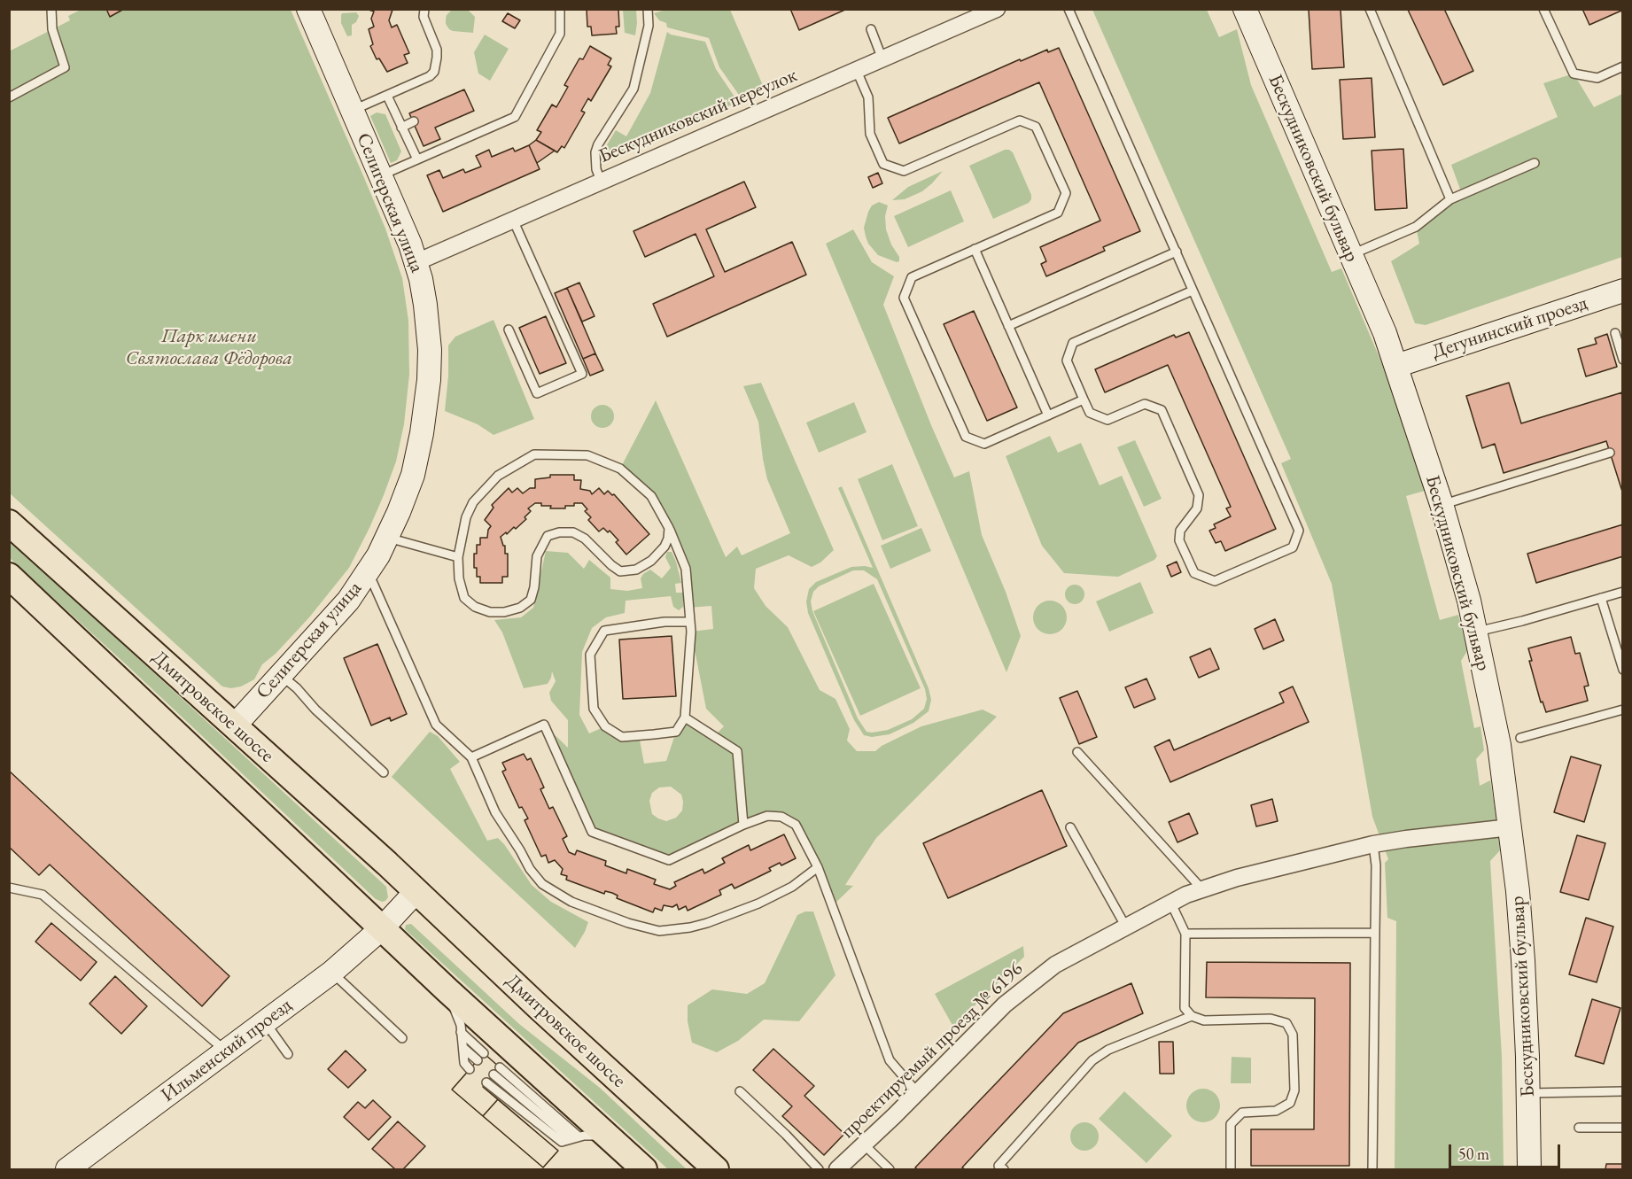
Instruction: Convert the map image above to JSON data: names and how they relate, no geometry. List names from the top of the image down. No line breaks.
{"streets":{"main road":["Дмитровское шоссе"],"street":["Бескудниковский переулок","Бескудниковский бульвар","Селигерская улица","Дегунинский проезд","Ильменский проезд","проектируемый проезд № 6196"]},"crossings":[["Бескудниковский переулок","Селигерская улица"],["Бескудниковский бульвар","Дегунинский проезд"],["Бескудниковский бульвар","проектируемый проезд № 6196"],["Селигерская улица","Дмитровское шоссе"]],"parks":["Парк имени Святослава Фёдорова"],"scale_bar":"50 m"}
